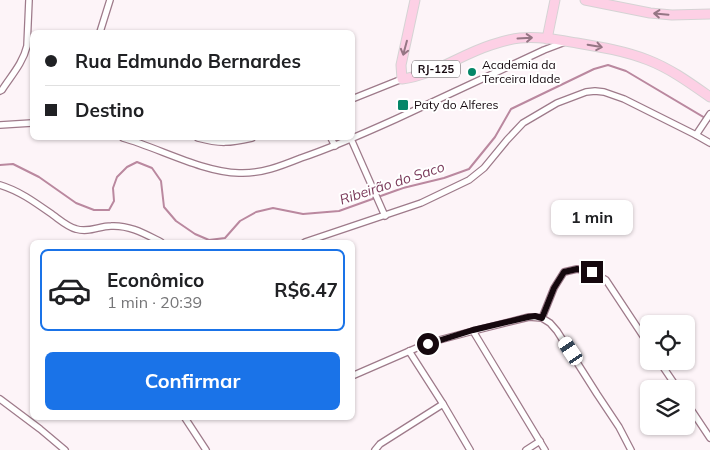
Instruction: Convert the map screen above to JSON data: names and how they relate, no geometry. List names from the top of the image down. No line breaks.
{"streets":{"main road":["RJ-125"]},"water":["Ribeirão do Saco"],"places":{"other":["Academia da Terceira Idade"],"transit":["Paty do Alferes"]},"page":{"banner":["Rua Edmundo Bernardes","Destino"],"bubble":"1 min","list":[{"name":"Econômico","note":"1 min · 20:39","value":"R$6.47"}],"buttons":"Confirmar"}}
